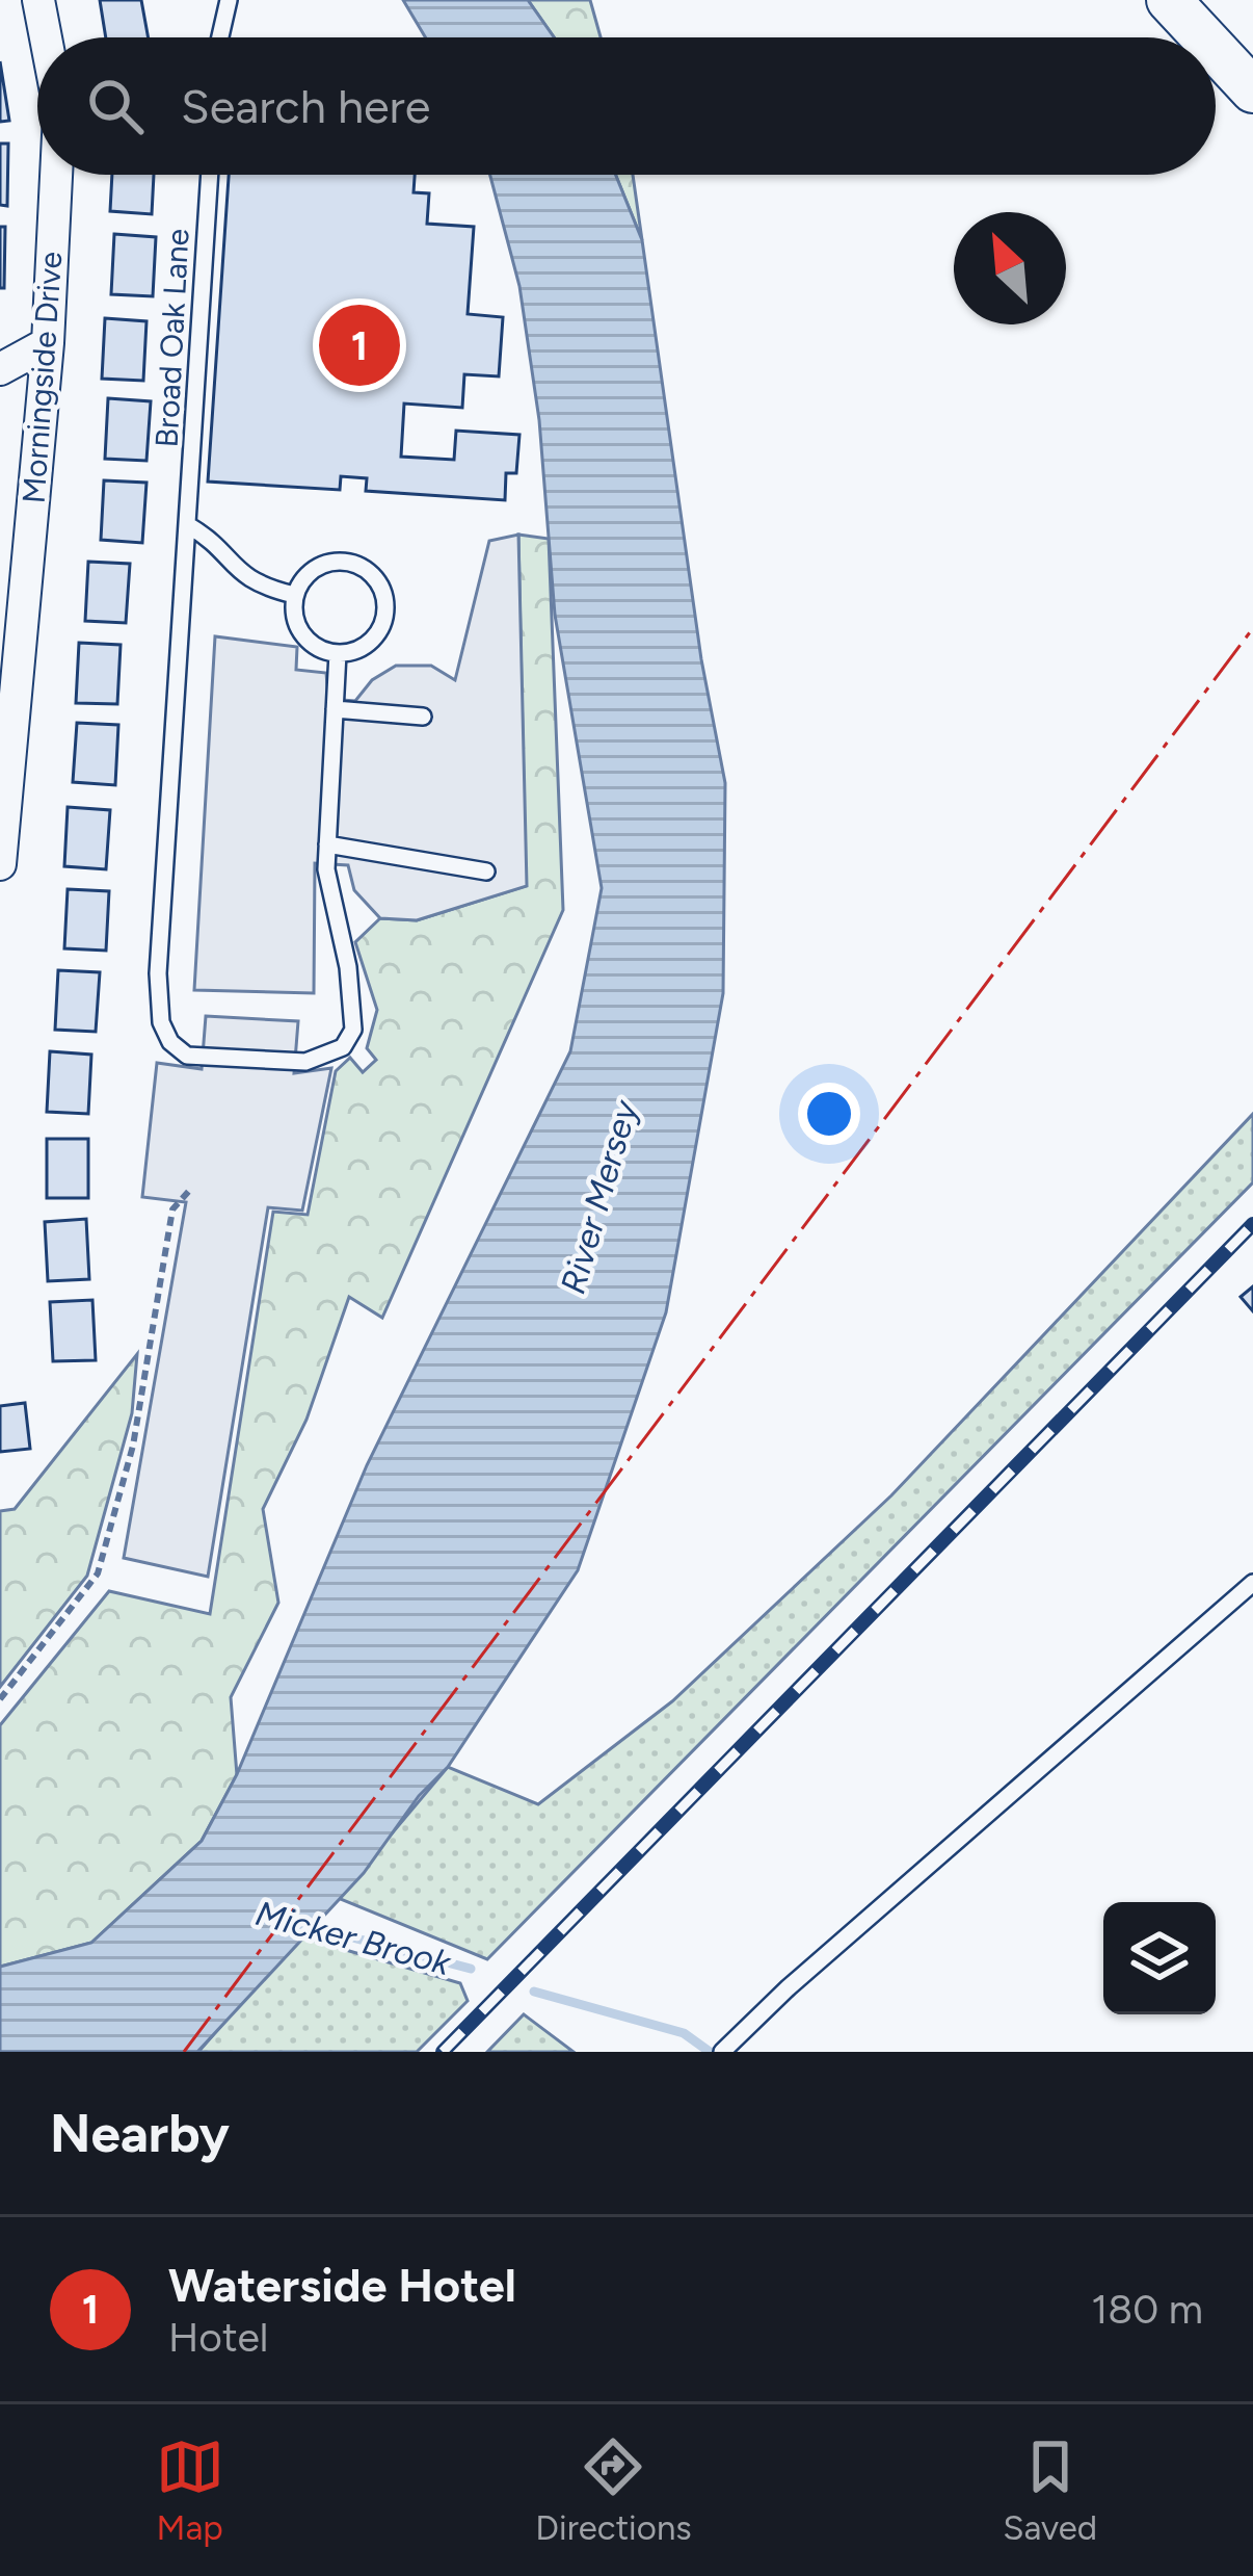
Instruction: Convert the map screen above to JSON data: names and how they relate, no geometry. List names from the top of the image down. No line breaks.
{"streets":{"street":["Morningside Drive"],"lane":["Broad Oak Lane"]},"water":["River Mersey","Micker Brook"],"north":"top left","page":{"search":"Search here","pins":"1","heading":"Nearby","list":[{"mark":"1","name":"Waterside Hotel","note":"Hotel","value":"180 m"}],"nav":["Map","Directions","Saved"]}}
